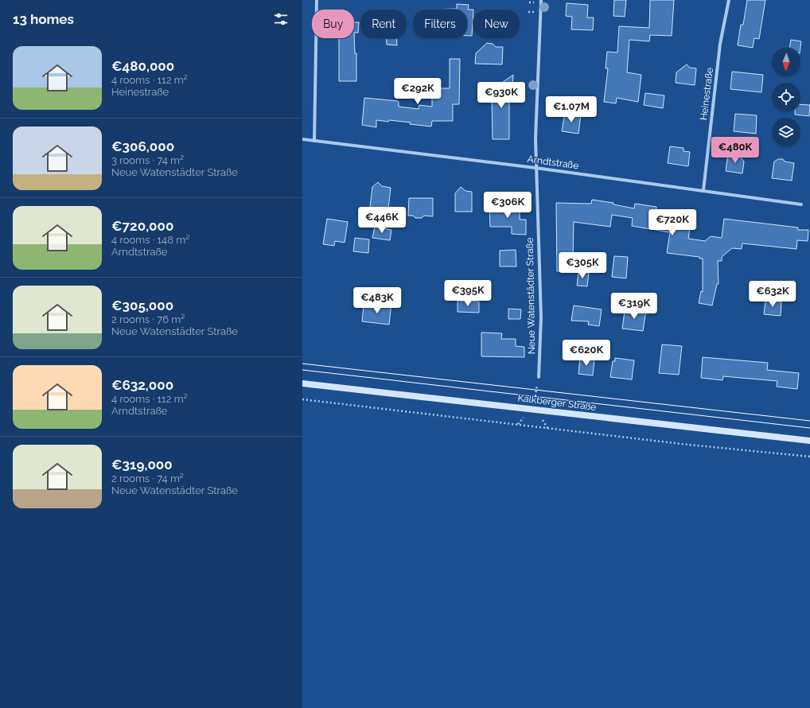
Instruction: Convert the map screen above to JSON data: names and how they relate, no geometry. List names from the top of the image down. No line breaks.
{"streets":{"main road":["Kalkberger Straße"],"street":["Heinestraße","Arndtstraße","Neue Watenstädter Straße"]},"crossings":[["Heinestraße","Arndtstraße"],["Arndtstraße","Neue Watenstädter Straße"]],"north":"bottom","page":{"heading":"13 homes","chip":["Buy","Rent","Filters","New"],"list":[{"name":"€480,000","note":"4 rooms · 112 m² · Heinestraße"},{"name":"€306,000","note":"3 rooms · 74 m² · Neue Watenstädter Straße"},{"name":"€720,000","note":"4 rooms · 148 m² · Arndtstraße"},{"name":"€305,000","note":"2 rooms · 76 m² · Neue Watenstädter Straße"},{"name":"€632,000","note":"4 rooms · 112 m² · Arndtstraße"},{"name":"€319,000","note":"2 rooms · 74 m² · Neue Watenstädter Straße"}],"price":["€292K","€930K","€1.07M","€480K","€306K","€446K","€720K","€305K","€395K","€632K","€483K","€319K","€620K"]}}
